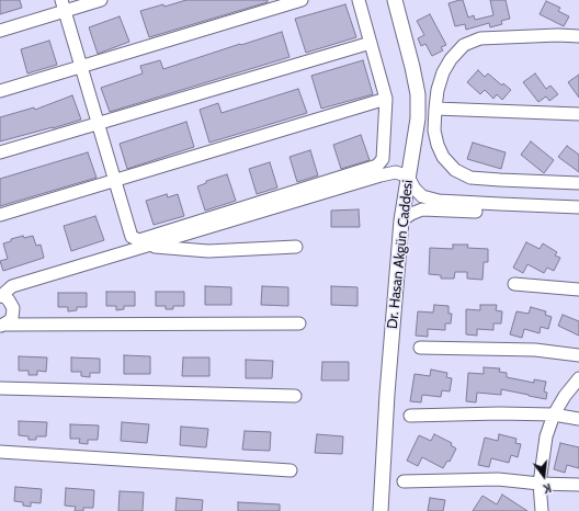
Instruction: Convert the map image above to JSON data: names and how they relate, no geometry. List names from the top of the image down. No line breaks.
{"streets":{"street":["Dr. Hasan Akgün Caddesi"]},"north":"bottom"}
